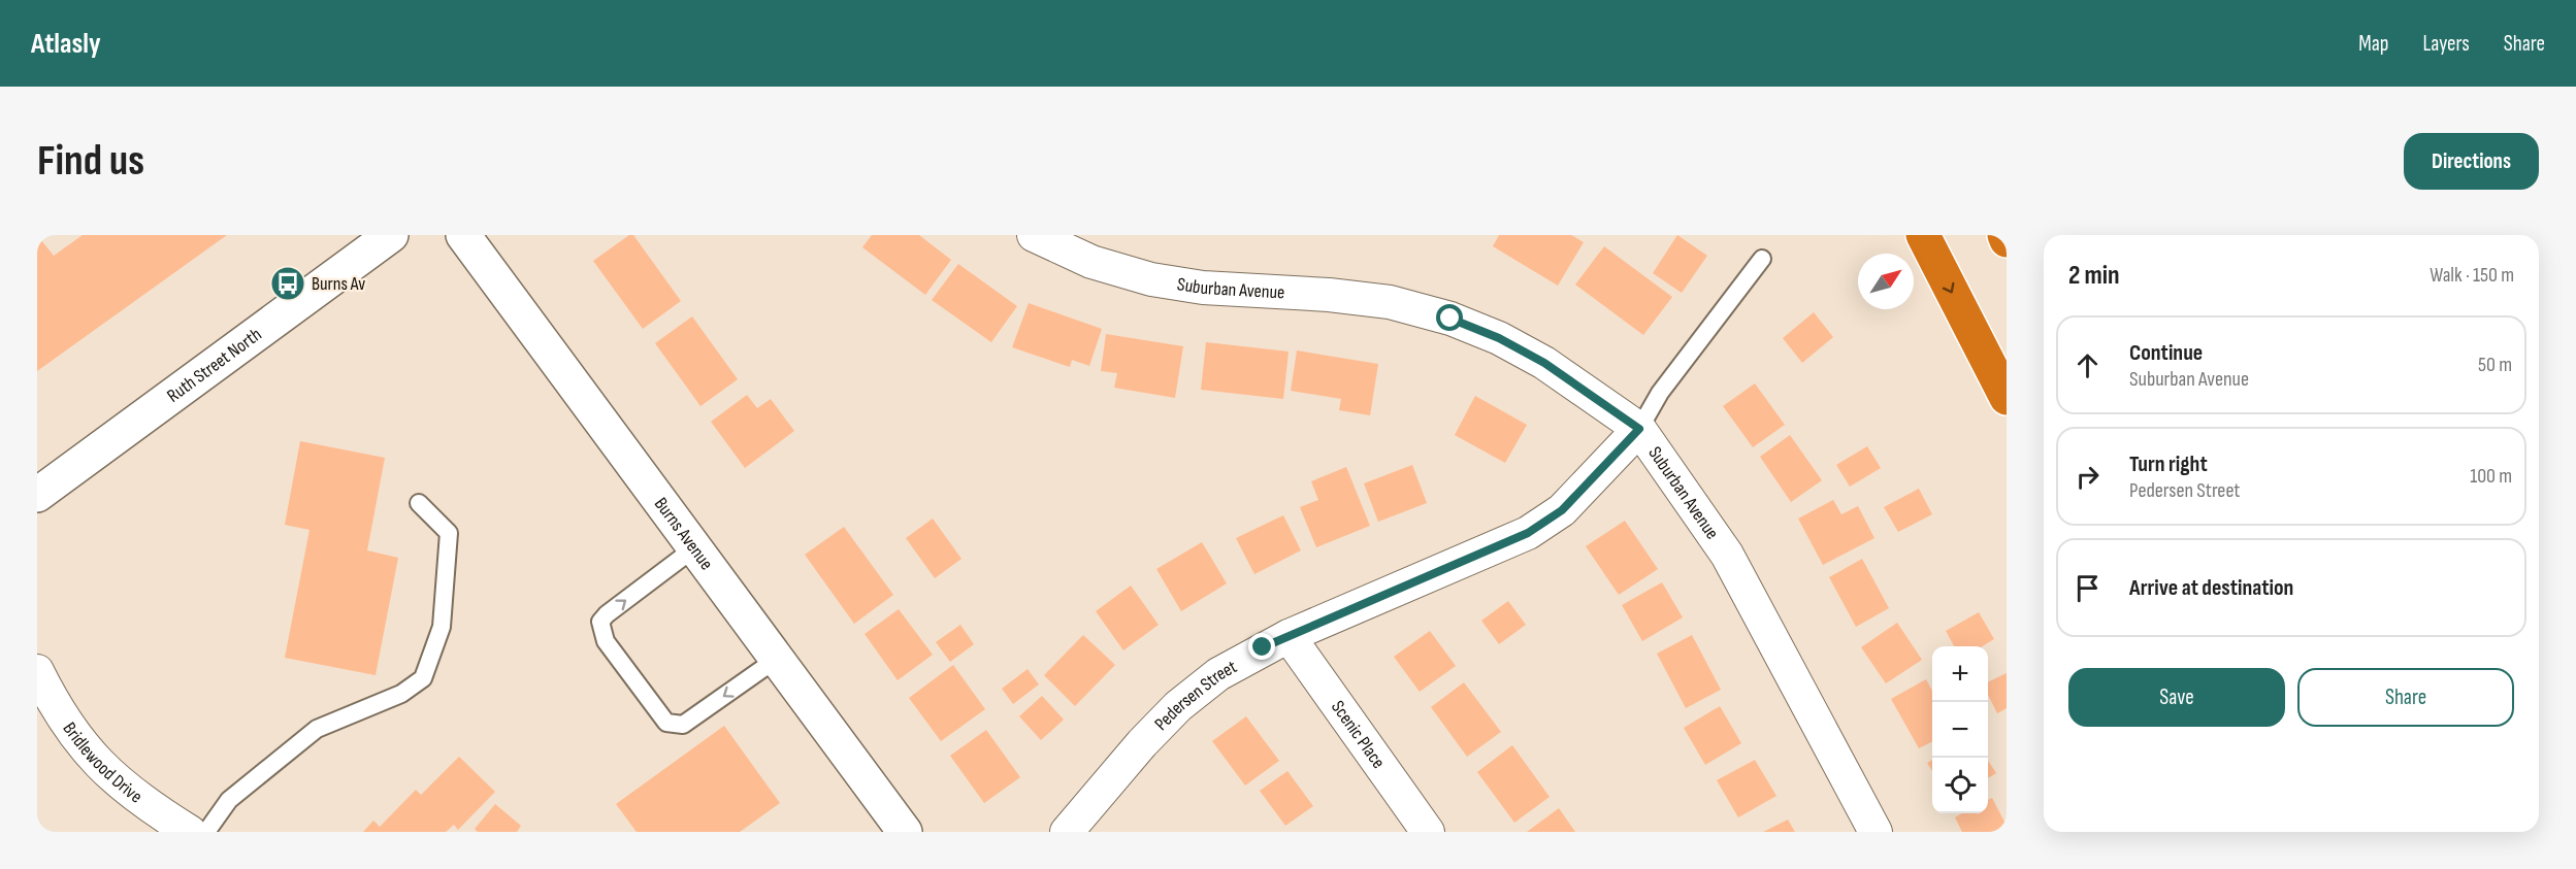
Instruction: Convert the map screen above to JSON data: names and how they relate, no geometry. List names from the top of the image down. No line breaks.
{"streets":{"street":["Suburban Avenue","Ruth Street North","Burns Avenue","Pedersen Street","Scenic Place","Bridlewood Drive"]},"crossings":[["Suburban Avenue","Pedersen Street"],["Pedersen Street","Scenic Place"]],"places":{"bus stop":["Burns Av"]},"north":"top right","page":{"header":"Atlasly","nav":["Map","Layers","Share"],"buttons":["Directions",["Save","Share"]],"title":"Find us","heading":["2 min","Walk · 150 m"],"list":[["Continue","Suburban Avenue","50 m"],["Turn right","Pedersen Street","100 m"],"Arrive at destination"],"map_buttons":["+","−"]}}
